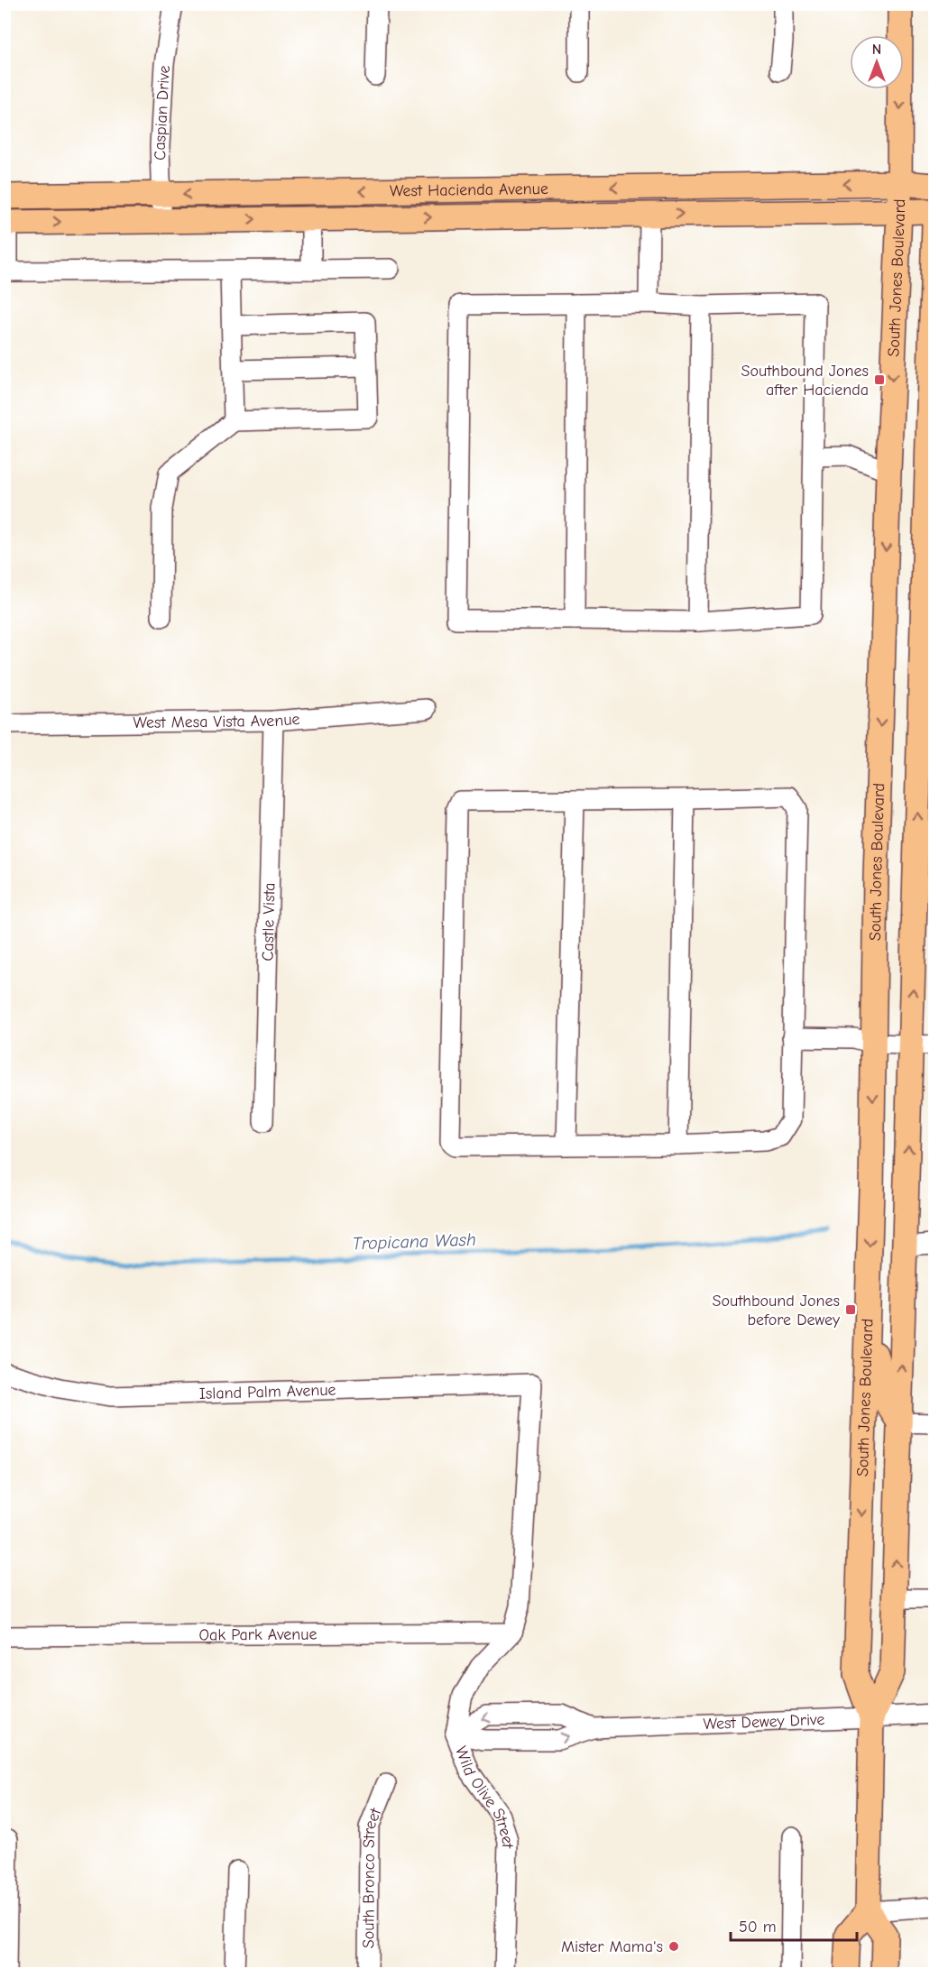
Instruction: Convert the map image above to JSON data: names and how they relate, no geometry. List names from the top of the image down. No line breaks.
{"streets":{"main road":["West Hacienda Avenue","South Jones Boulevard"],"street":["Caspian Drive","West Mesa Vista Avenue","Castle Vista","Island Palm Avenue","Oak Park Avenue","West Dewey Drive","Wild Olive Street","South Bronco Street"]},"crossings":[["Caspian Drive","West Hacienda Avenue"],["West Hacienda Avenue","South Jones Boulevard"],["South Jones Boulevard","West Dewey Drive"],["West Mesa Vista Avenue","Castle Vista"],["Island Palm Avenue","Wild Olive Street"],["Oak Park Avenue","Wild Olive Street"],["West Dewey Drive","Wild Olive Street"]],"water":["Tropicana Wash"],"places":{"transit":["Southbound Jones after Hacienda","Southbound Jones before Dewey"],"other":["Mister Mama's"]},"scale_bar":"50 m","north":"top"}
